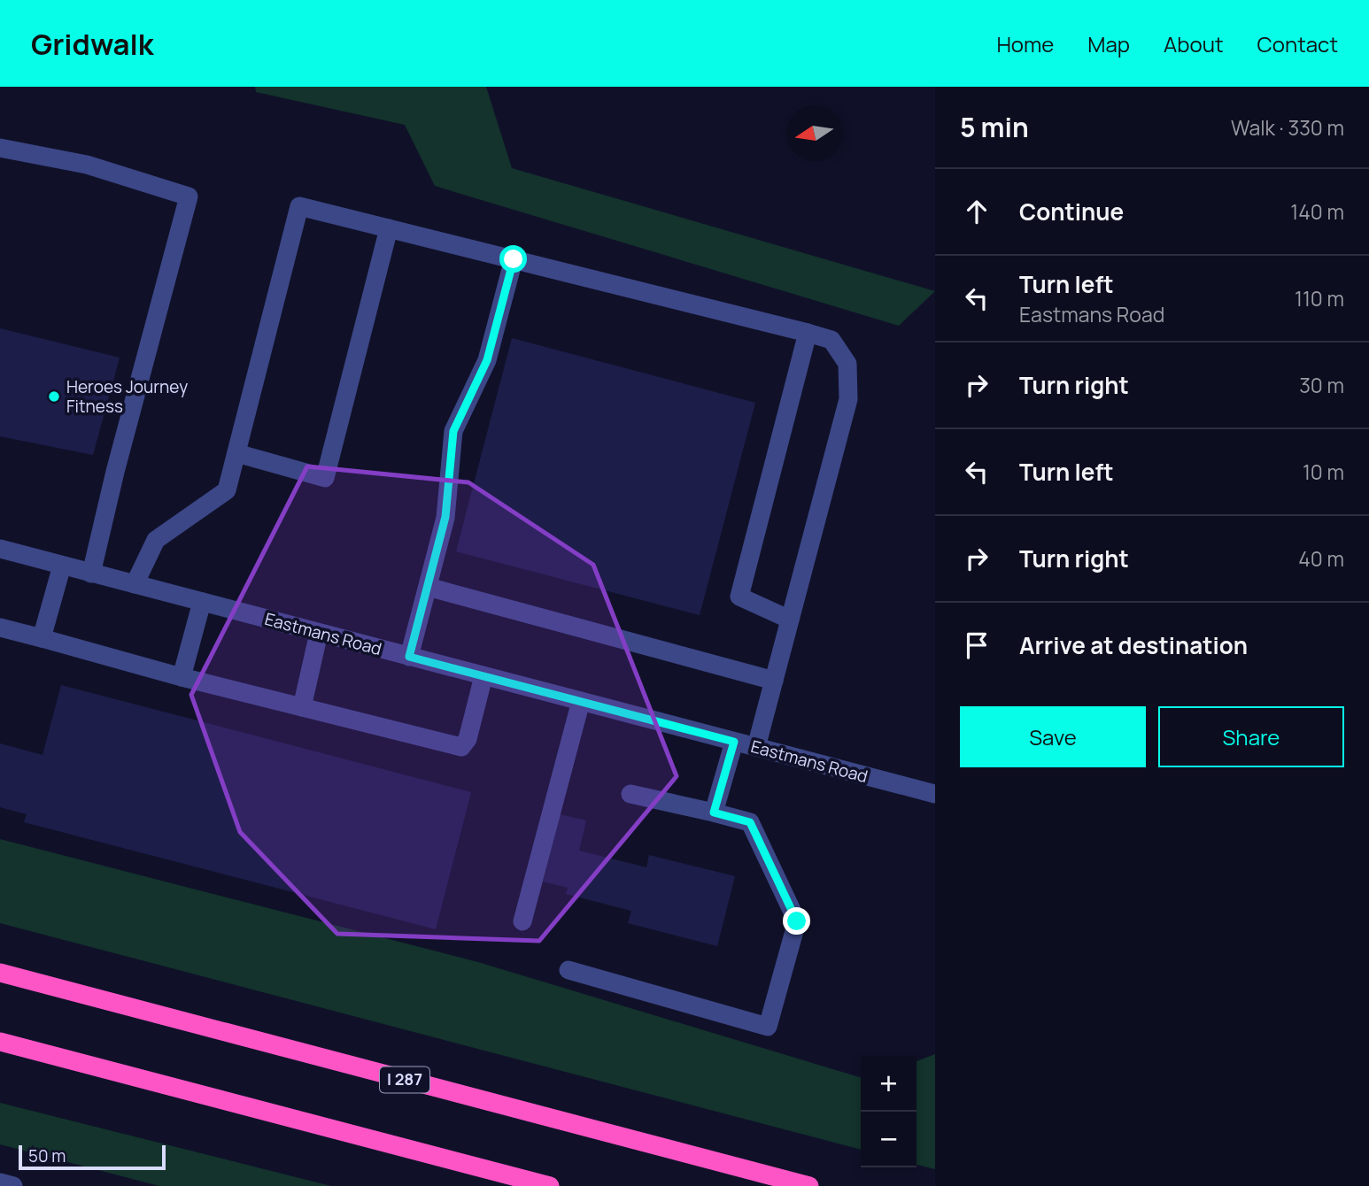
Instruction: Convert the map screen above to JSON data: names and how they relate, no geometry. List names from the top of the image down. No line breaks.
{"streets":{"highway":["I 287"],"street":["Eastmans Road"]},"places":["Heroes Journey Fitness"],"scale_bar":"50 m","north":"left","page":{"header":"Gridwalk","nav":["Home","Map","About","Contact"],"heading":["5 min","Walk · 330 m"],"list":[["Continue","140 m"],["Turn left","Eastmans Road","110 m"],["Turn right","30 m"],["Turn left","10 m"],["Turn right","40 m"],"Arrive at destination"],"buttons":["Save","Share"],"map_buttons":["+","−"],"scale":"50 m"}}
